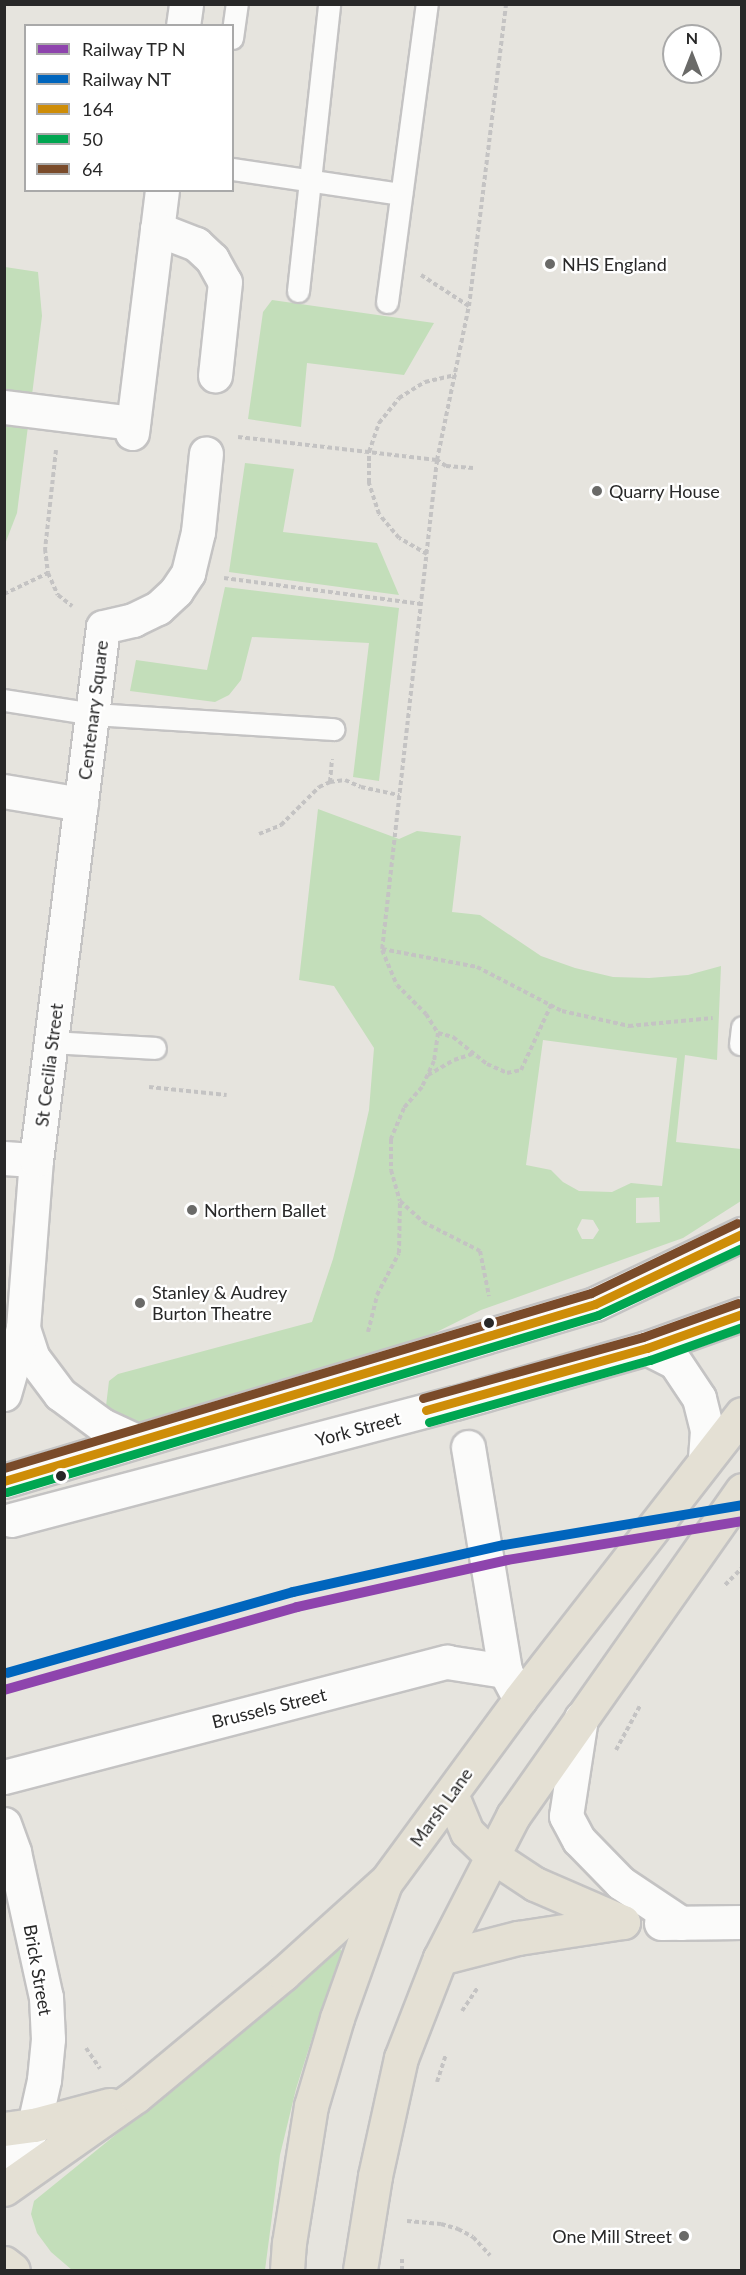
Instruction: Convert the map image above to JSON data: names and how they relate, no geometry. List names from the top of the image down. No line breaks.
{"streets":{"highway":["Marsh Lane"],"street":["Centenary Square","St Cecilia Street","York Street","Brussels Street","Brick Street"]},"crossings":[["Centenary Square","St Cecilia Street"],["Brussels Street","Marsh Lane"]],"places":["NHS England","Quarry House","Northern Ballet","Stanley & Audrey Burton Theatre","One Mill Street"],"lines":["transit line 64","transit line 164","transit line 50","rail line NT"],"legend":["Railway TP N","Railway NT","164","50","64"],"north":"top"}
